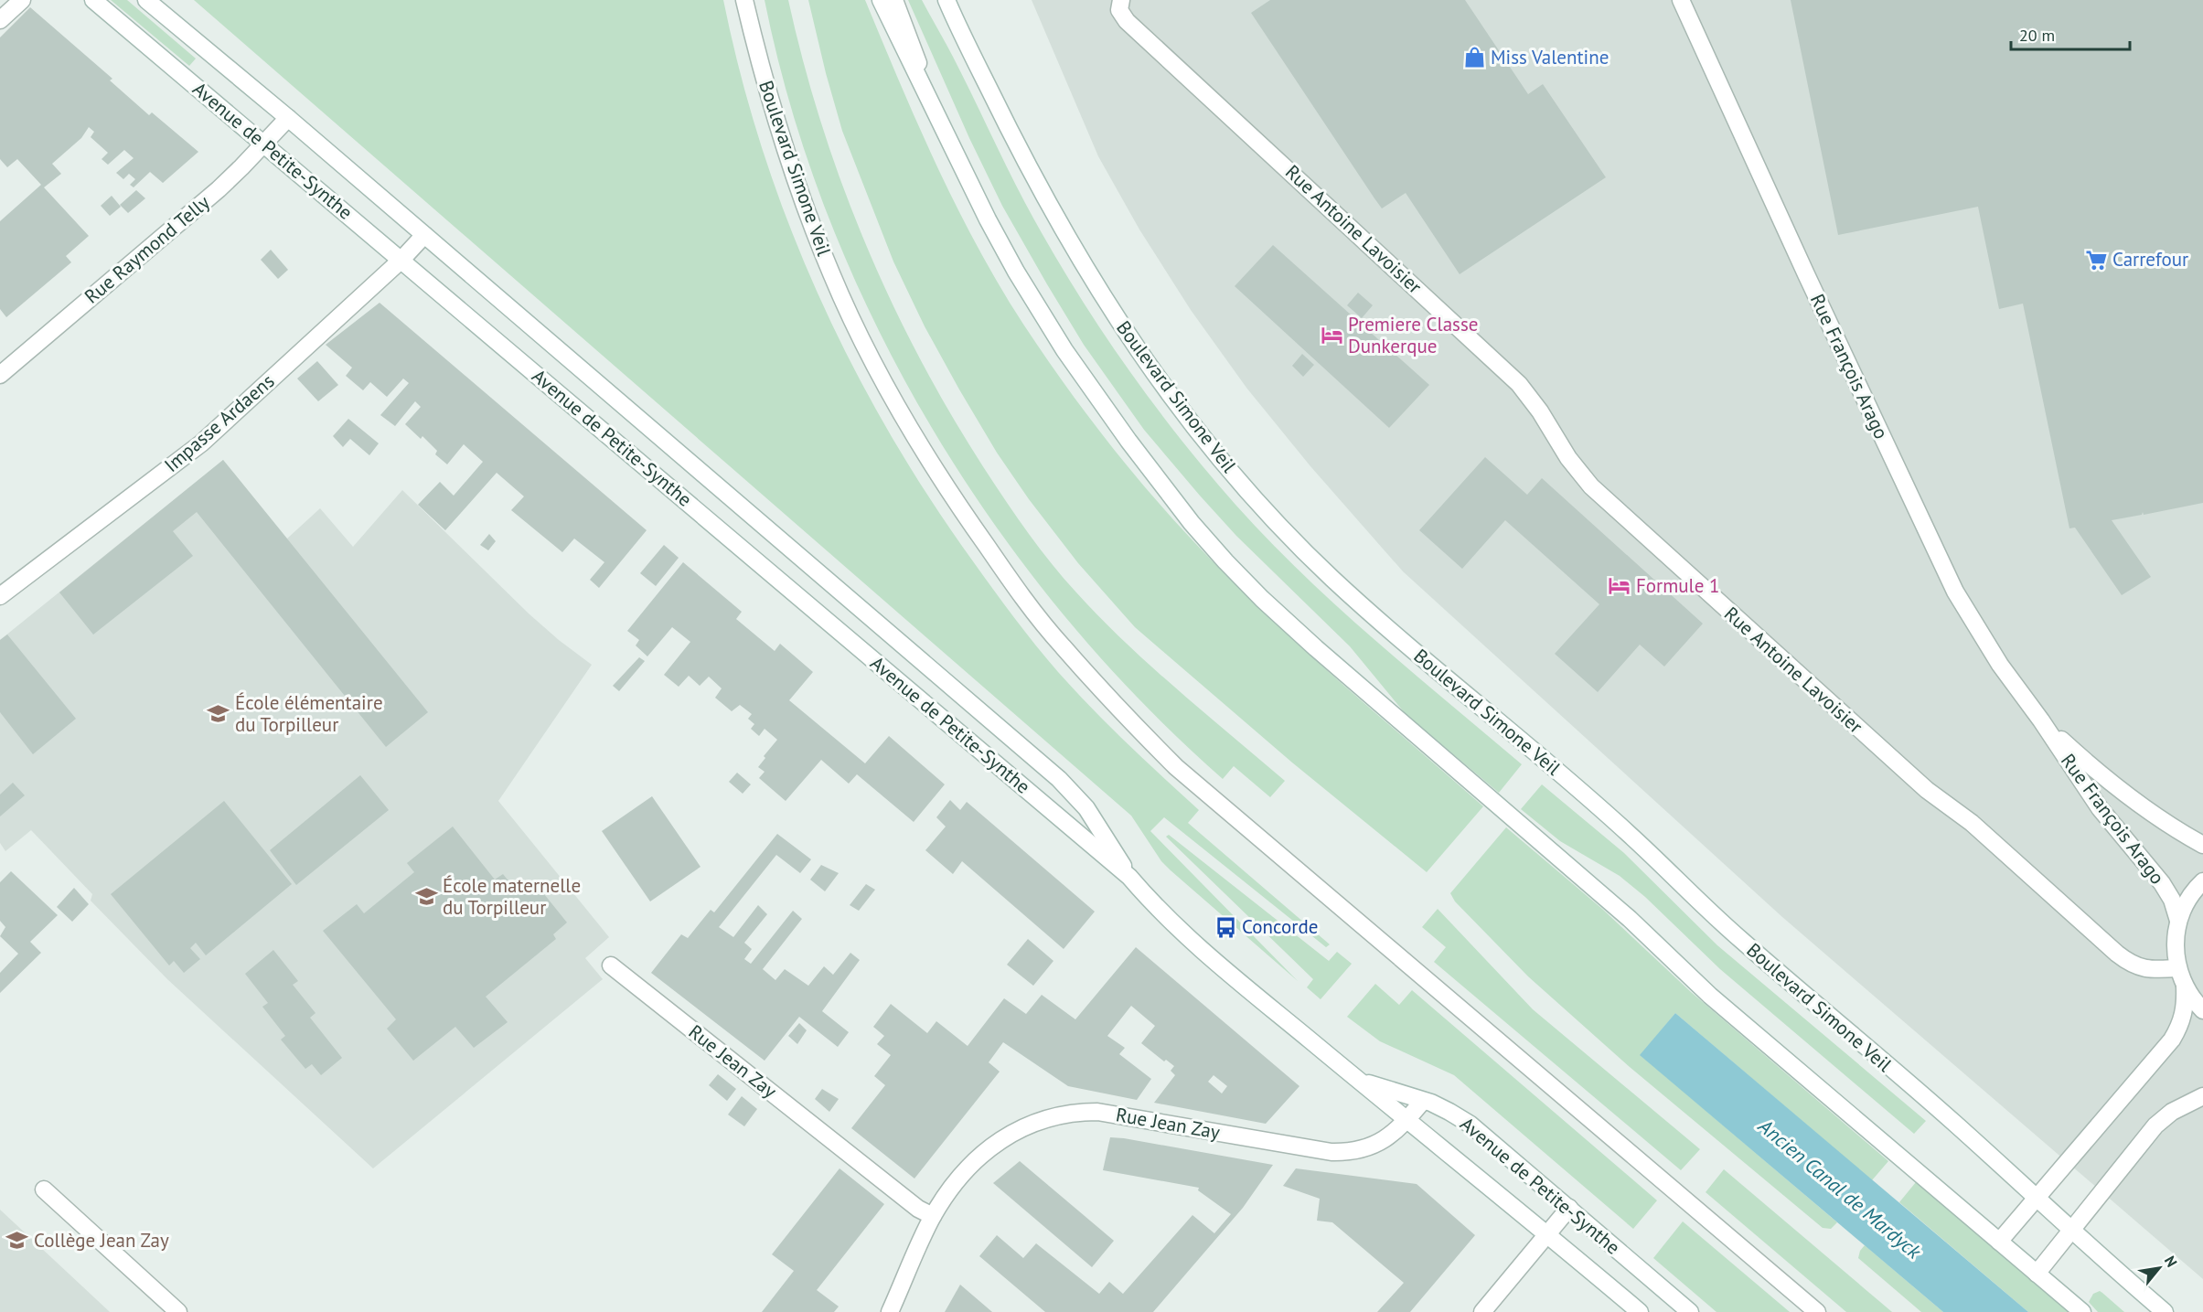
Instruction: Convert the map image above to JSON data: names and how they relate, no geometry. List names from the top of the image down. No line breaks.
{"streets":{"street":["Avenue de Petite-Synthe","Boulevard Simone Veil","Rue Antoine Lavoisier","Rue Raymond Telly","Rue François Arago","Impasse Ardaens","Rue Jean Zay"]},"crossings":[["Avenue de Petite-Synthe","Rue Raymond Telly"],["Avenue de Petite-Synthe","Impasse Ardaens"],["Avenue de Petite-Synthe","Rue Jean Zay"]],"water":["Ancien Canal de Mardyck"],"places":{"shop":["Miss Valentine"],"supermarket":["Carrefour"],"hotel":["Premiere Classe Dunkerque","Formule 1"],"school or university":["École élémentaire du Torpilleur","École maternelle du Torpilleur","Collège Jean Zay"],"bus stop":["Concorde"]},"scale_bar":"20 m","north":"top right"}
